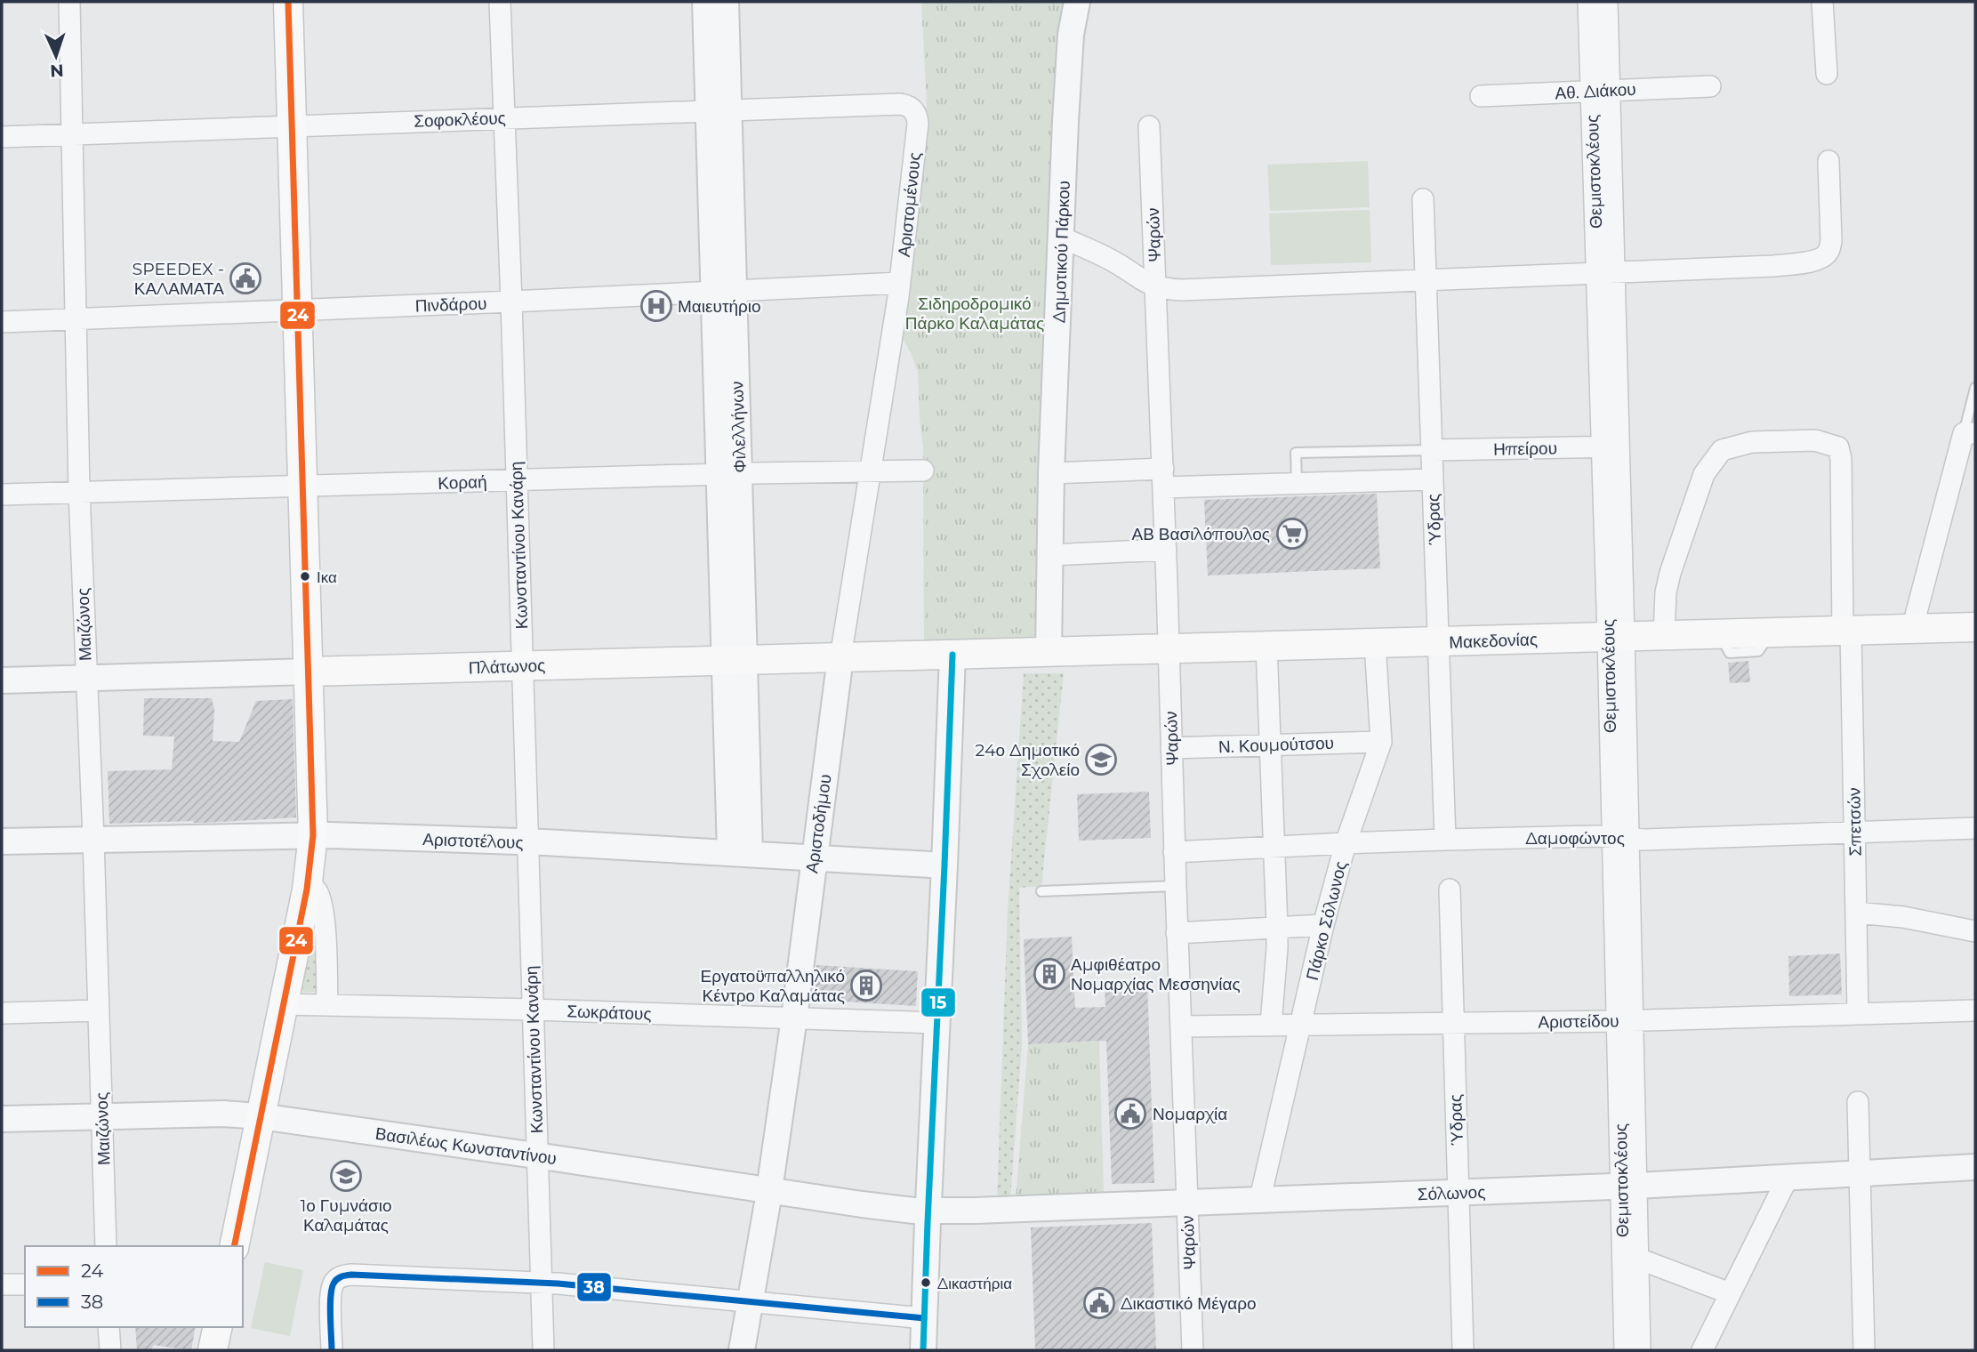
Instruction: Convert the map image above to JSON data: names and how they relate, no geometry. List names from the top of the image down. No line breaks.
{"streets":{"main road":["Μακεδονίας","Πλάτωνος"],"street":["Αθ. Διάκου","Σοφοκλέους","Θεμιστοκλέους","Αριστομένους","Ψαρών","Δημοτικού Πάρκου","Πινδάρου","Φιλελλήνων","Ηπείρου","Κοραή","Ύδρας","Κωνσταντίνου Κανάρη","Μαιζώνος","Ν. Κουμούτσου","Σπετσών","Αριστοδήμου","Δαμοφώντος","Αριστοτέλους","Πάρκο Σόλωνος","Σωκράτους","Αριστείδου","Βασιλέως Κωνσταντίνου","Σόλωνος"]},"crossings":[["Αθ. Διάκου","Θεμιστοκλέους"],["Σοφοκλέους","Αριστομένους"],["Σοφοκλέους","Φιλελλήνων"],["Σοφοκλέους","Κωνσταντίνου Κανάρη"],["Σοφοκλέους","Μαιζώνος"],["Θεμιστοκλέους","Ηπείρου"],["Θεμιστοκλέους","Μακεδονίας"],["Θεμιστοκλέους","Δαμοφώντος"],["Θεμιστοκλέους","Αριστείδου"],["Θεμιστοκλέους","Σόλωνος"],["Αριστομένους","Πινδάρου"],["Αριστομένους","Αριστοδήμου"],["Ψαρών","Μακεδονίας"],["Ψαρών","Ν. Κουμούτσου"],["Ψαρών","Δαμοφώντος"],["Ψαρών","Αριστείδου"],["Ψαρών","Σόλωνος"],["Δημοτικού Πάρκου","Μακεδονίας"],["Πινδάρου","Φιλελλήνων"],["Πινδάρου","Κωνσταντίνου Κανάρη"],["Πινδάρου","Μαιζώνος"],["Πινδάρου","Αριστοδήμου"],["Φιλελλήνων","Κοραή"],["Φιλελλήνων","Πλάτωνος"],["Φιλελλήνων","Αριστοτέλους"],["Ηπείρου","Ύδρας"],["Κοραή","Κωνσταντίνου Κανάρη"],["Κοραή","Μαιζώνος"],["Κοραή","Αριστοδήμου"],["Ύδρας","Μακεδονίας"],["Ύδρας","Δαμοφώντος"],["Ύδρας","Αριστείδου"],["Ύδρας","Σόλωνος"],["Κωνσταντίνου Κανάρη","Πλάτωνος"],["Κωνσταντίνου Κανάρη","Αριστοτέλους"],["Κωνσταντίνου Κανάρη","Σωκράτους"],["Κωνσταντίνου Κανάρη","Βασιλέως Κωνσταντίνου"],["Μαιζώνος","Πλάτωνος"],["Μαιζώνος","Αριστοτέλους"],["Μαιζώνος","Βασιλέως Κωνσταντίνου"],["Μακεδονίας","Πλάτωνος"],["Μακεδονίας","Σπετσών"],["Μακεδονίας","Πάρκο Σόλωνος"],["Πλάτωνος","Αριστοδήμου"],["Ν. Κουμούτσου","Πάρκο Σόλωνος"],["Σπετσών","Δαμοφώντος"],["Σπετσών","Αριστείδου"],["Αριστοδήμου","Αριστοτέλους"],["Αριστοδήμου","Σωκράτους"],["Αριστοδήμου","Βασιλέως Κωνσταντίνου"],["Δαμοφώντος","Πάρκο Σόλωνος"],["Πάρκο Σόλωνος","Αριστείδου"],["Πάρκο Σόλωνος","Σόλωνος"],["Βασιλέως Κωνσταντίνου","Σόλωνος"]],"parks":["Σιδηροδρομικό Πάρκο Καλαμάτας"],"places":{"public building":["SPEEDEX - ΚΑΛΑΜΑΤΑ","Νομαρχία","Δικαστικό Μέγαρο"],"hospital":["Μαιευτήριο"],"supermarket":["ΑΒ Βασιλόπουλος"],"other":["Ικα","Δικαστήρια"],"school or university":["24ο Δημοτικό Σχολείο","1ο Γυμνάσιο Καλαμάτας"],"building":["Αμφιθέατρο Νομαρχίας Μεσσηνίας","Εργατοϋπαλληλικό Κέντρο Καλαμάτας"]},"lines":["transit line 24","transit line 15","transit line 38"],"legend":["24","38"],"north":"bottom"}
